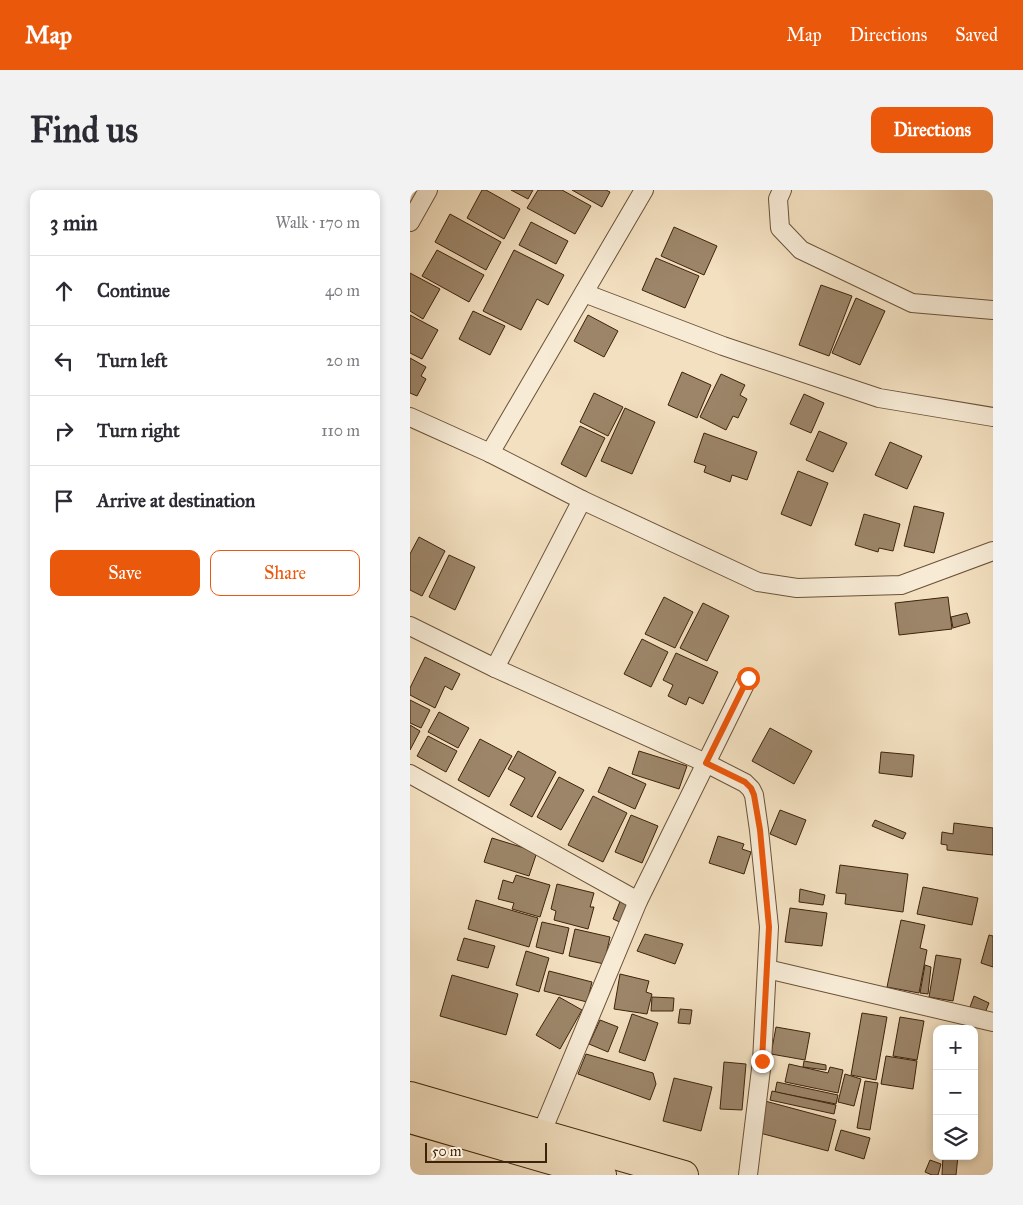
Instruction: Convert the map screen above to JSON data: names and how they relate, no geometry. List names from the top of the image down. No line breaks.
{"scale_bar":"50 m","page":{"header":"Map","nav":["Map","Directions","Saved"],"buttons":["Directions",["Save","Share"]],"title":"Find us","heading":["3 min","Walk · 170 m"],"list":[["Continue","40 m"],["Turn left","20 m"],["Turn right","110 m"],"Arrive at destination"],"map_buttons":["+","−"],"scale":"50 m"}}
